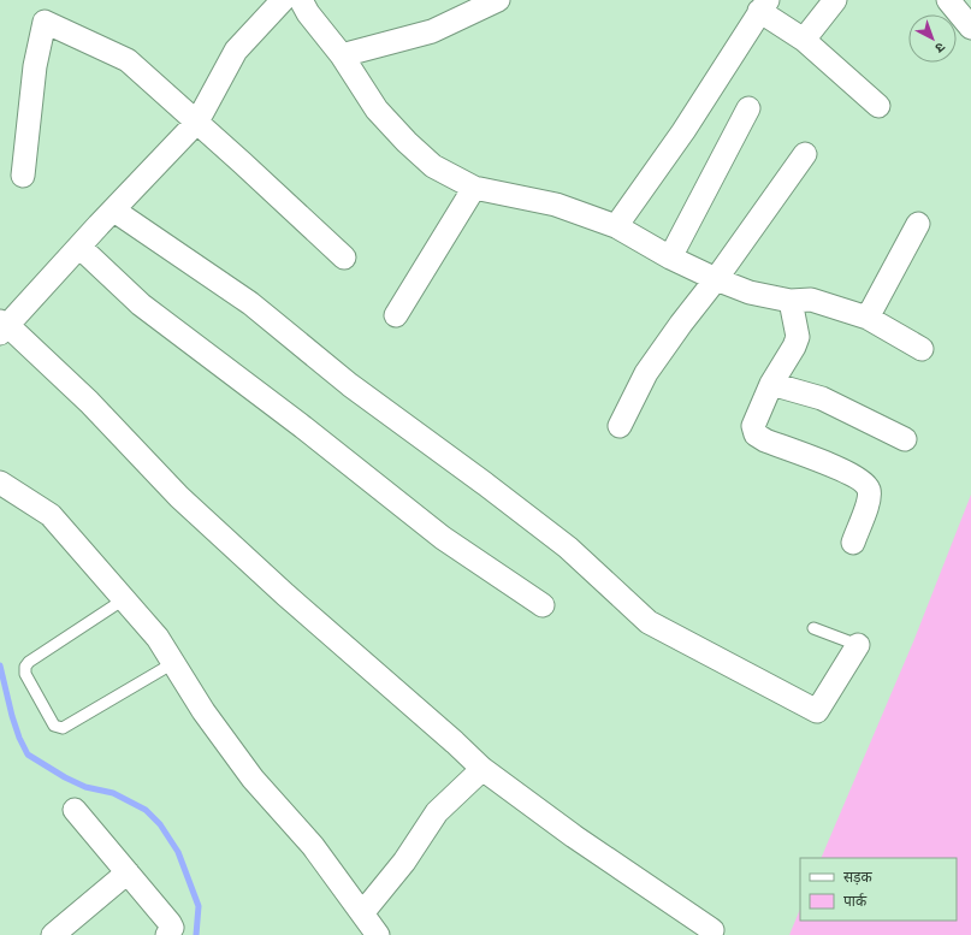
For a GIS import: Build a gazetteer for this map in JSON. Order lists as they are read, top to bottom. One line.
{"legend":["सड़क","पार्क"],"north":"bottom right"}
